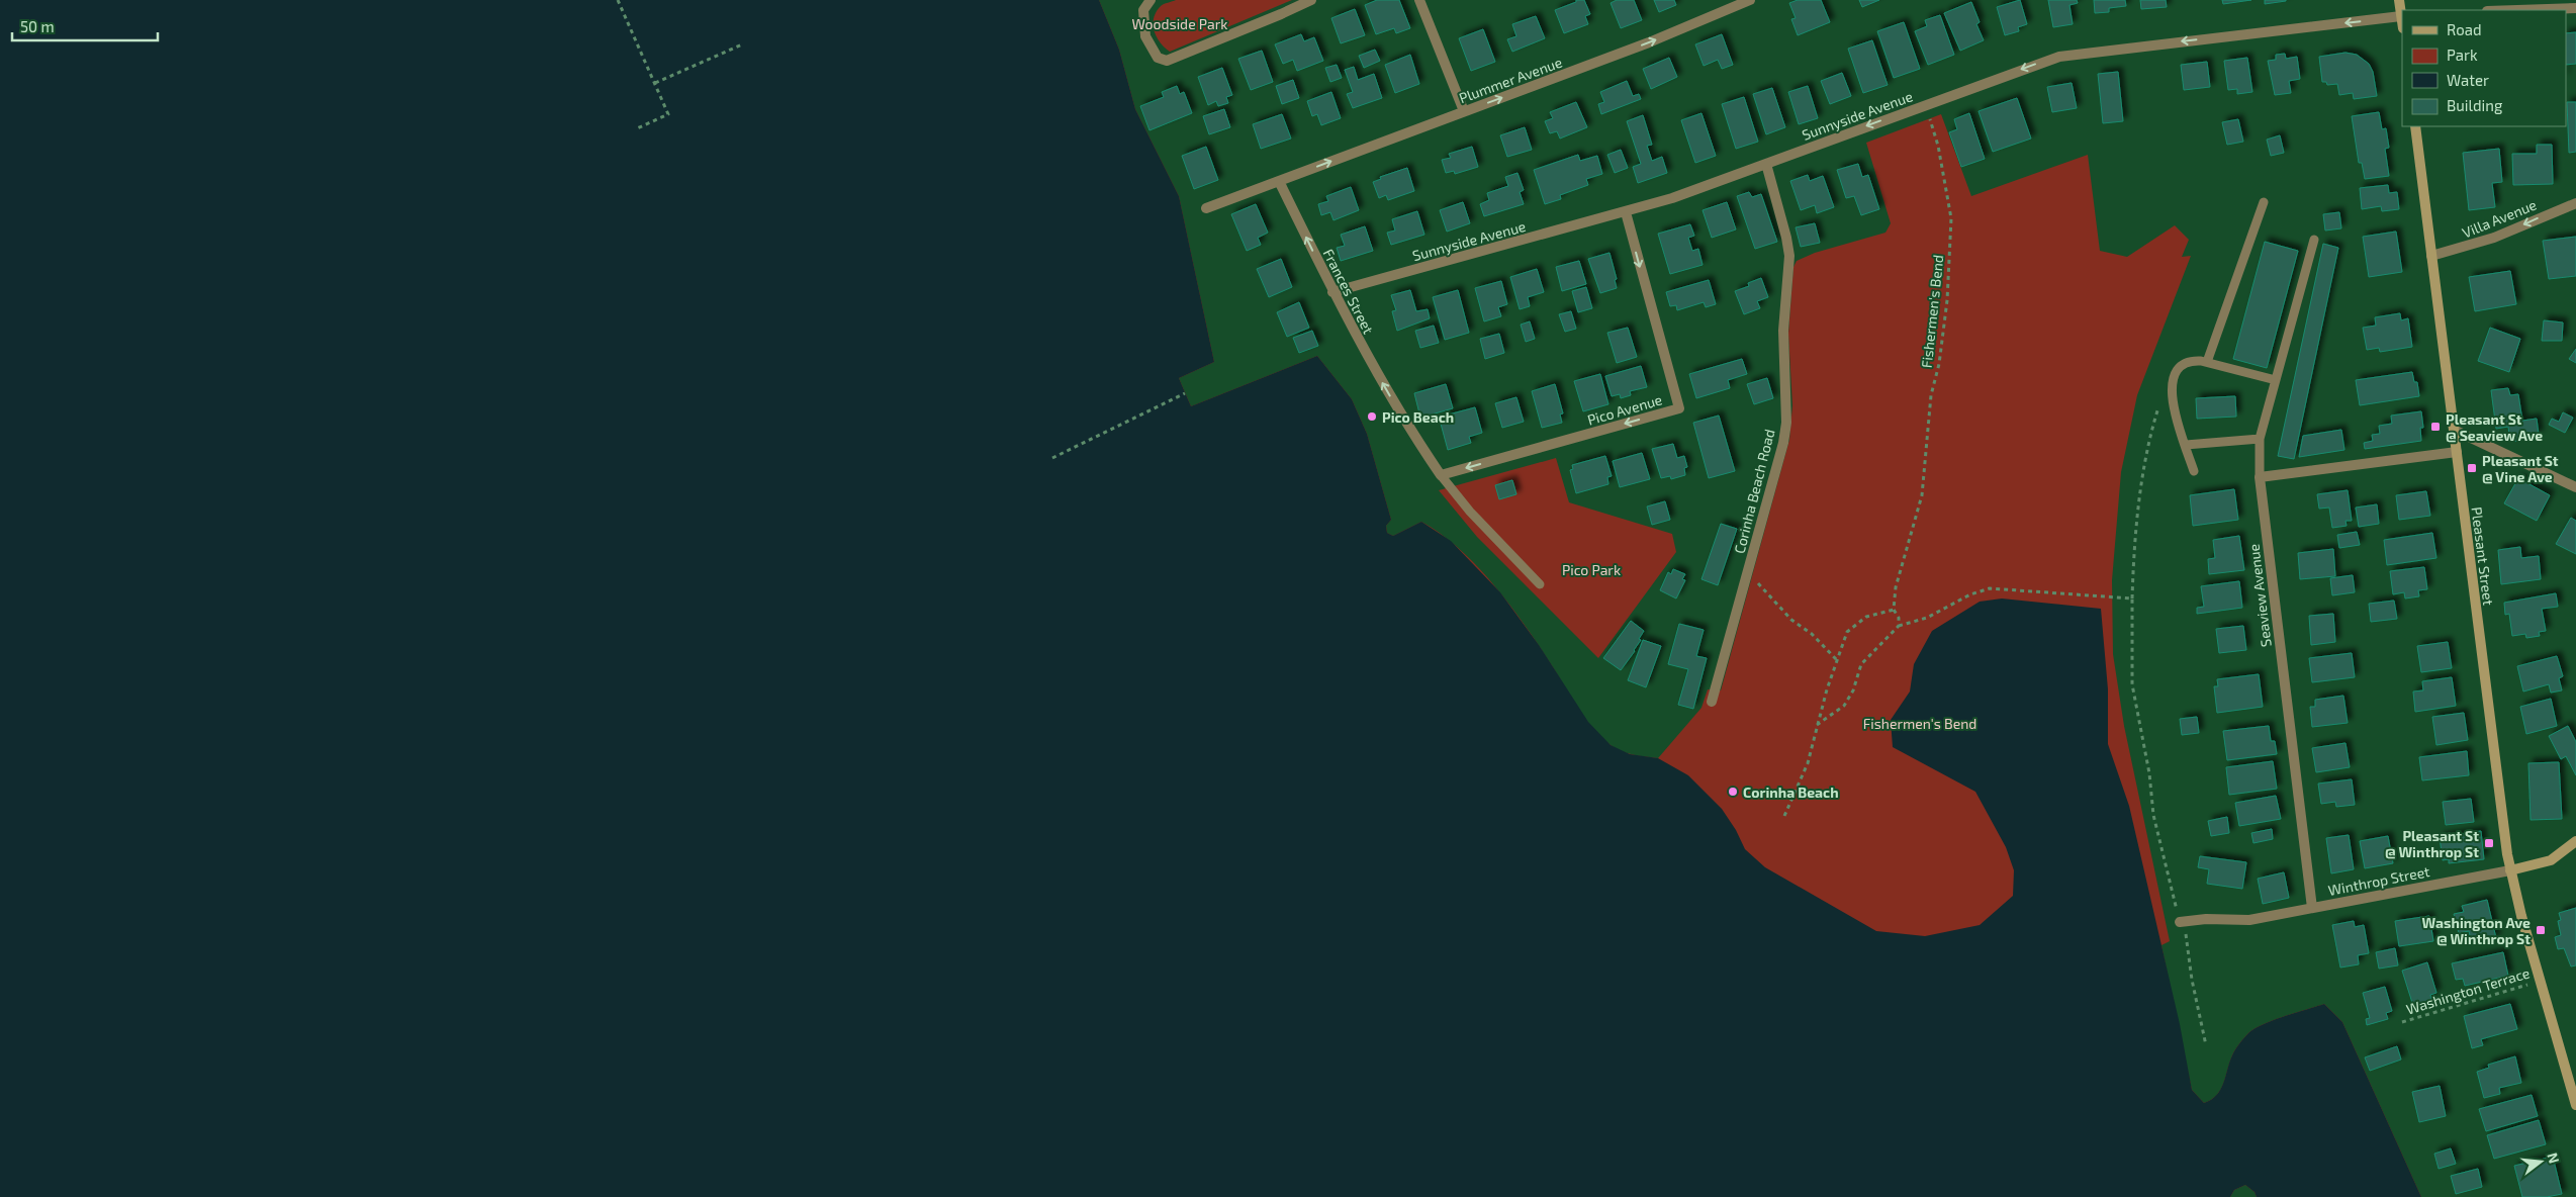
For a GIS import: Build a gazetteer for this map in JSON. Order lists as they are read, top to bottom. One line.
{"streets":{"main road":["Pleasant Street","Winthrop Street"],"street":["Plummer Avenue","Sunnyside Avenue","Villa Avenue","Frances Street","Pico Avenue","Corinha Beach Road","Seaview Avenue"],"path":["Fishermen's Bend","Washington Terrace"]},"crossings":[["Plummer Avenue","Frances Street"],["Sunnyside Avenue","Frances Street"],["Sunnyside Avenue","Fishermen's Bend"],["Sunnyside Avenue","Pico Avenue"],["Sunnyside Avenue","Corinha Beach Road"],["Villa Avenue","Pleasant Street"],["Frances Street","Pico Avenue"],["Pleasant Street","Winthrop Street"],["Pleasant Street","Washington Terrace"],["Seaview Avenue","Winthrop Street"]],"one_way":["Plummer Avenue","Sunnyside Avenue","Villa Avenue","Frances Street"],"parks":["Woodside Park","Pico Park","Fishermen's Bend"],"places":{"other":["Pico Beach","Corinha Beach"],"transit":["Pleasant St @ Seaview Ave","Pleasant St @ Vine Ave","Pleasant St @ Winthrop St","Washington Ave @ Winthrop St"]},"legend":["Road","Park","Water","Building"],"scale_bar":"50 m","north":"right"}
